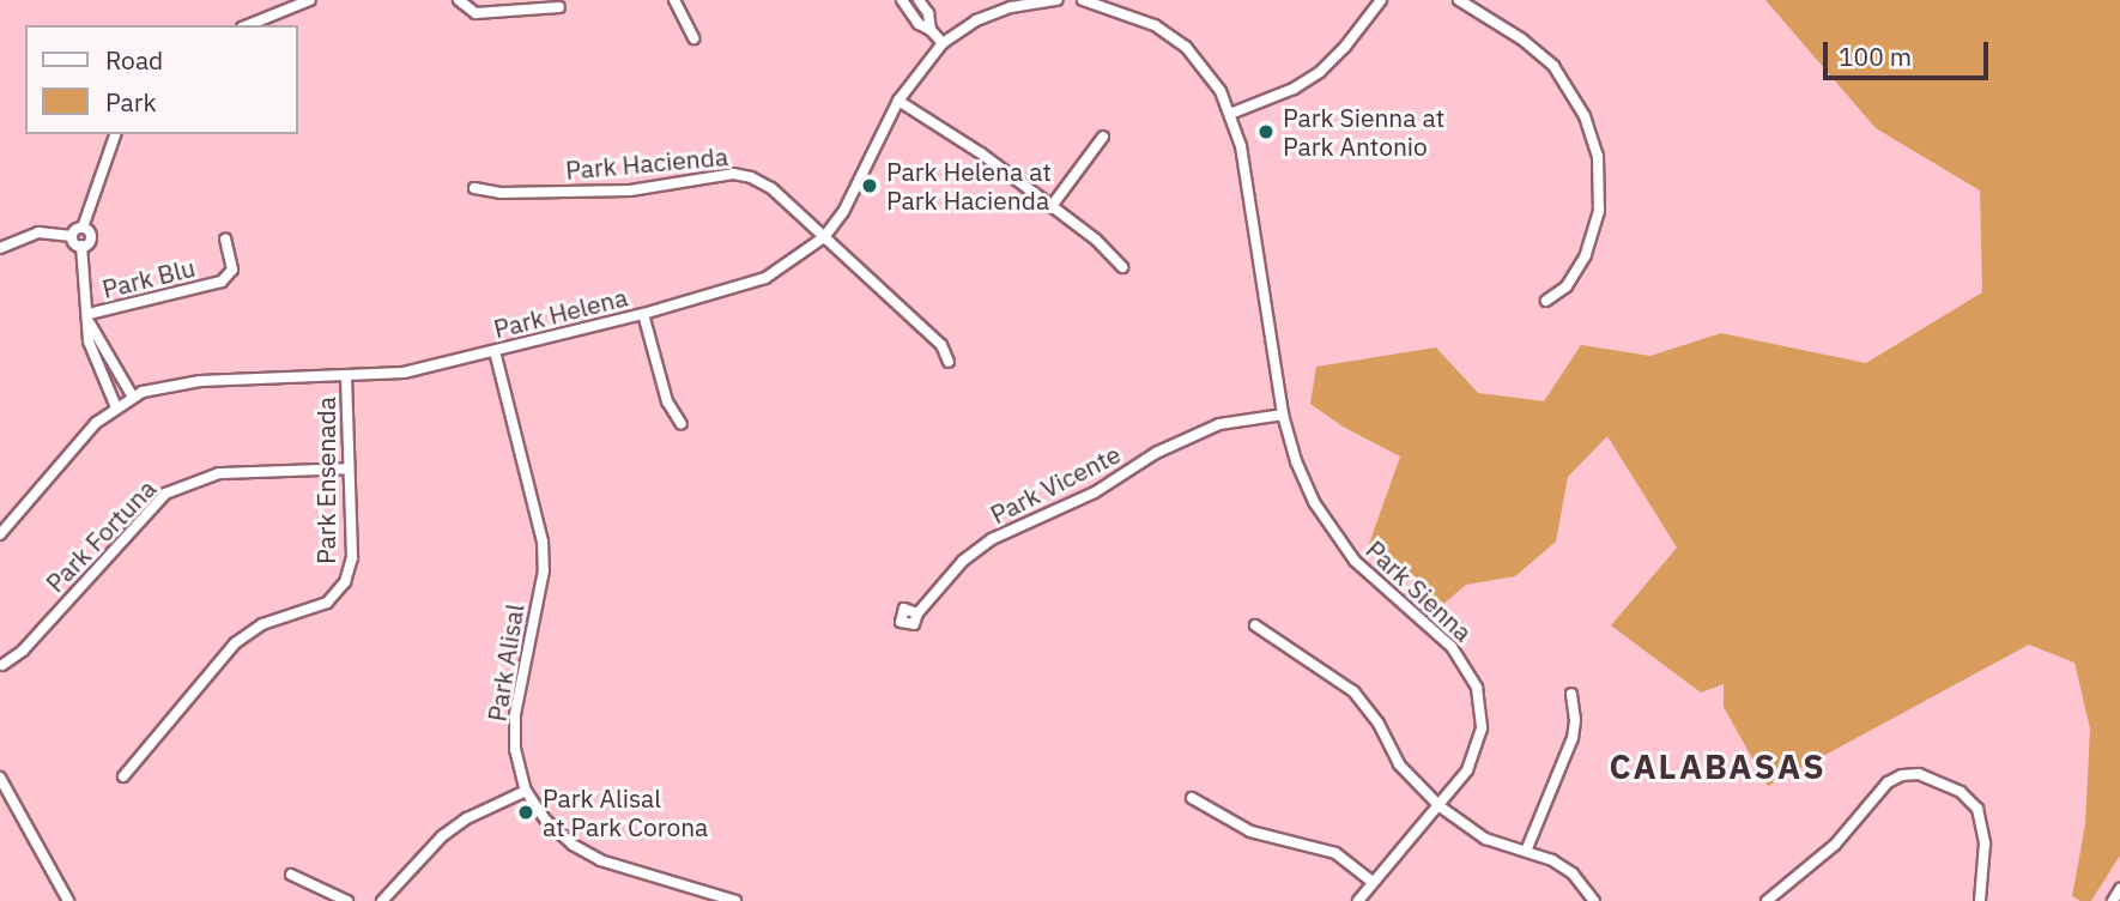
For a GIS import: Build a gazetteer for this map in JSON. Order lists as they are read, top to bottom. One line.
{"streets":{"street":["Park Hacienda","Park Blu","Park Helena","Park Ensenada","Park Vicente","Park Fortuna","Park Sienna","Park Alisal"]},"crossings":[["Park Hacienda","Park Helena"],["Park Helena","Park Ensenada"],["Park Helena","Park Alisal"],["Park Ensenada","Park Fortuna"],["Park Vicente","Park Sienna"]],"districts":["CALABASAS"],"places":["Park Sienna at Park Antonio","Park Helena at Park Hacienda","Park Alisal at Park Corona"],"legend":["Road","Park"],"scale_bar":"100 m"}
